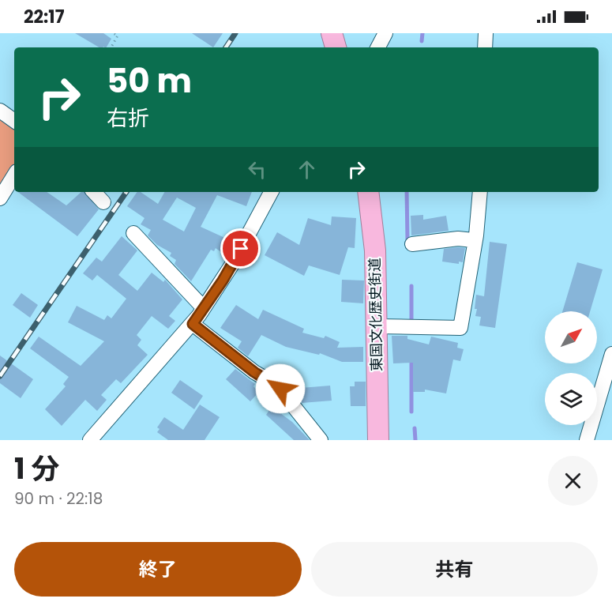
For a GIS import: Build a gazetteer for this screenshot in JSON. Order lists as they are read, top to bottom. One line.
{"streets":{"highway":["東国文化歴史街道"]},"north":"top right","page":{"status":"22:17","turn":["50 m","右折"],"heading":["1 分","90 m · 22:18"],"buttons":["終了","共有"]}}
